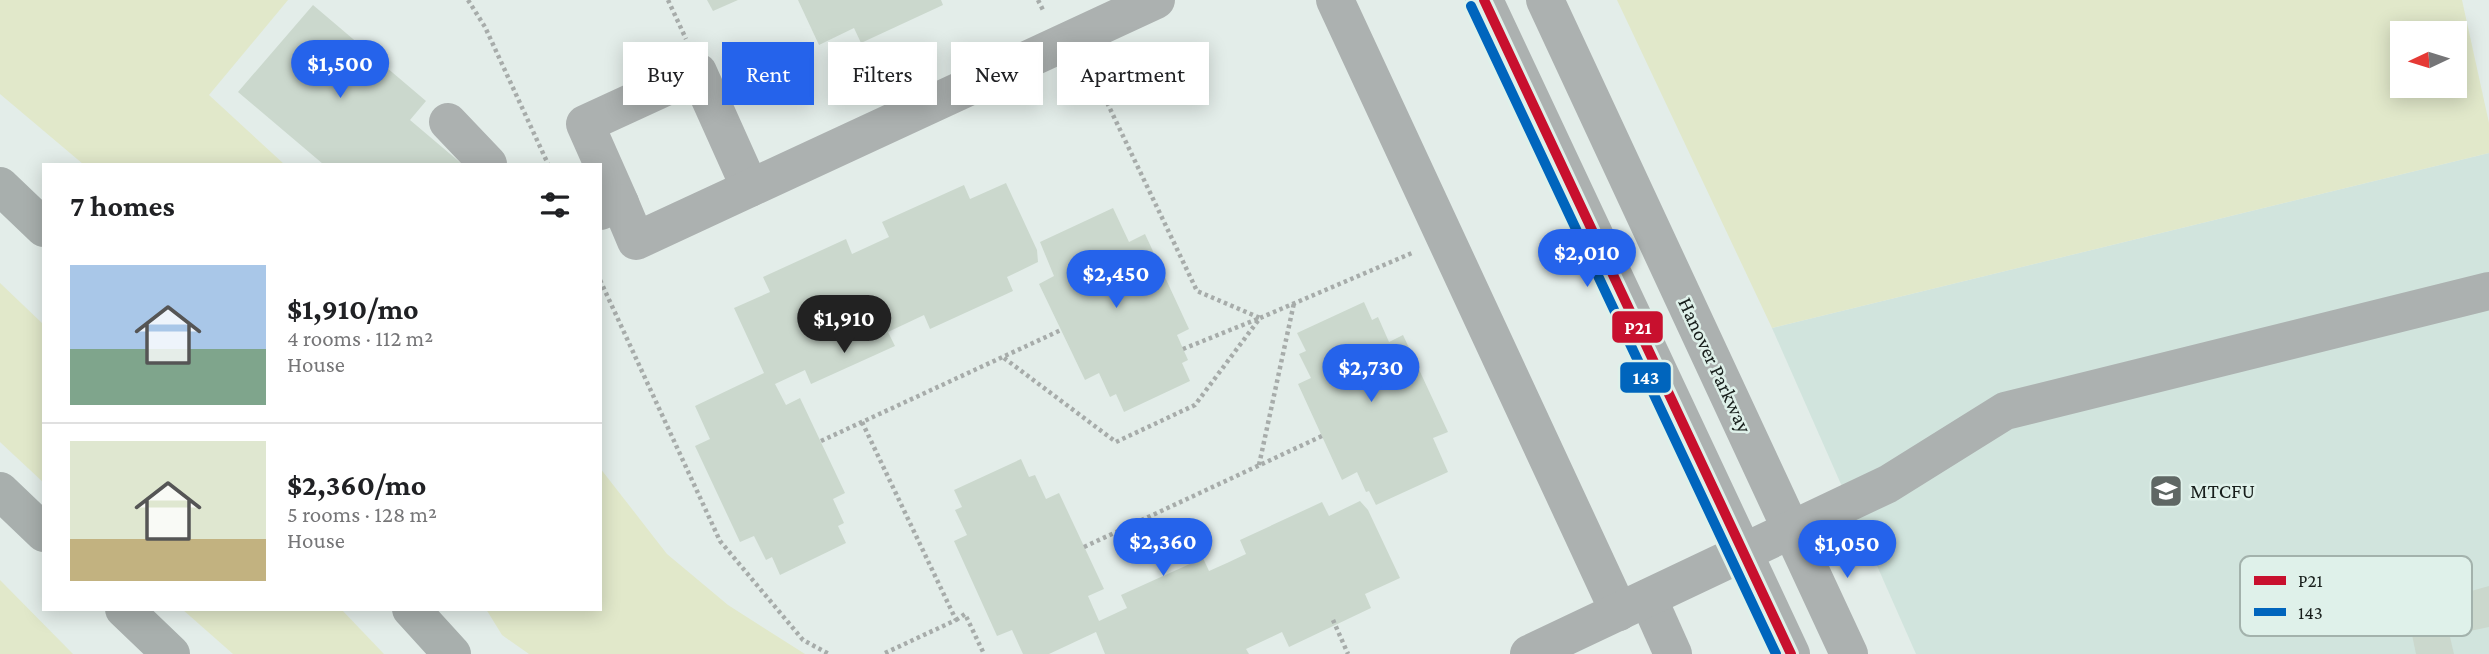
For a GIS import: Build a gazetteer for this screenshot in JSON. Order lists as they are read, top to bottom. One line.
{"streets":{"street":["Hanover Parkway"]},"places":{"school or university":["MTCFU"]},"lines":["transit line P21","transit line 143"],"legend":["P21","143"],"north":"left","page":{"price":["$1,500","$2,010","$2,450","$1,910","$2,730","$2,360","$1,050"],"chip":["Buy","Rent","Filters","New","Apartment"],"heading":"7 homes","list":[{"name":"$1,910/mo","note":"4 rooms · 112 m² · House"},{"name":"$2,360/mo","note":"5 rooms · 128 m² · House"}]}}
